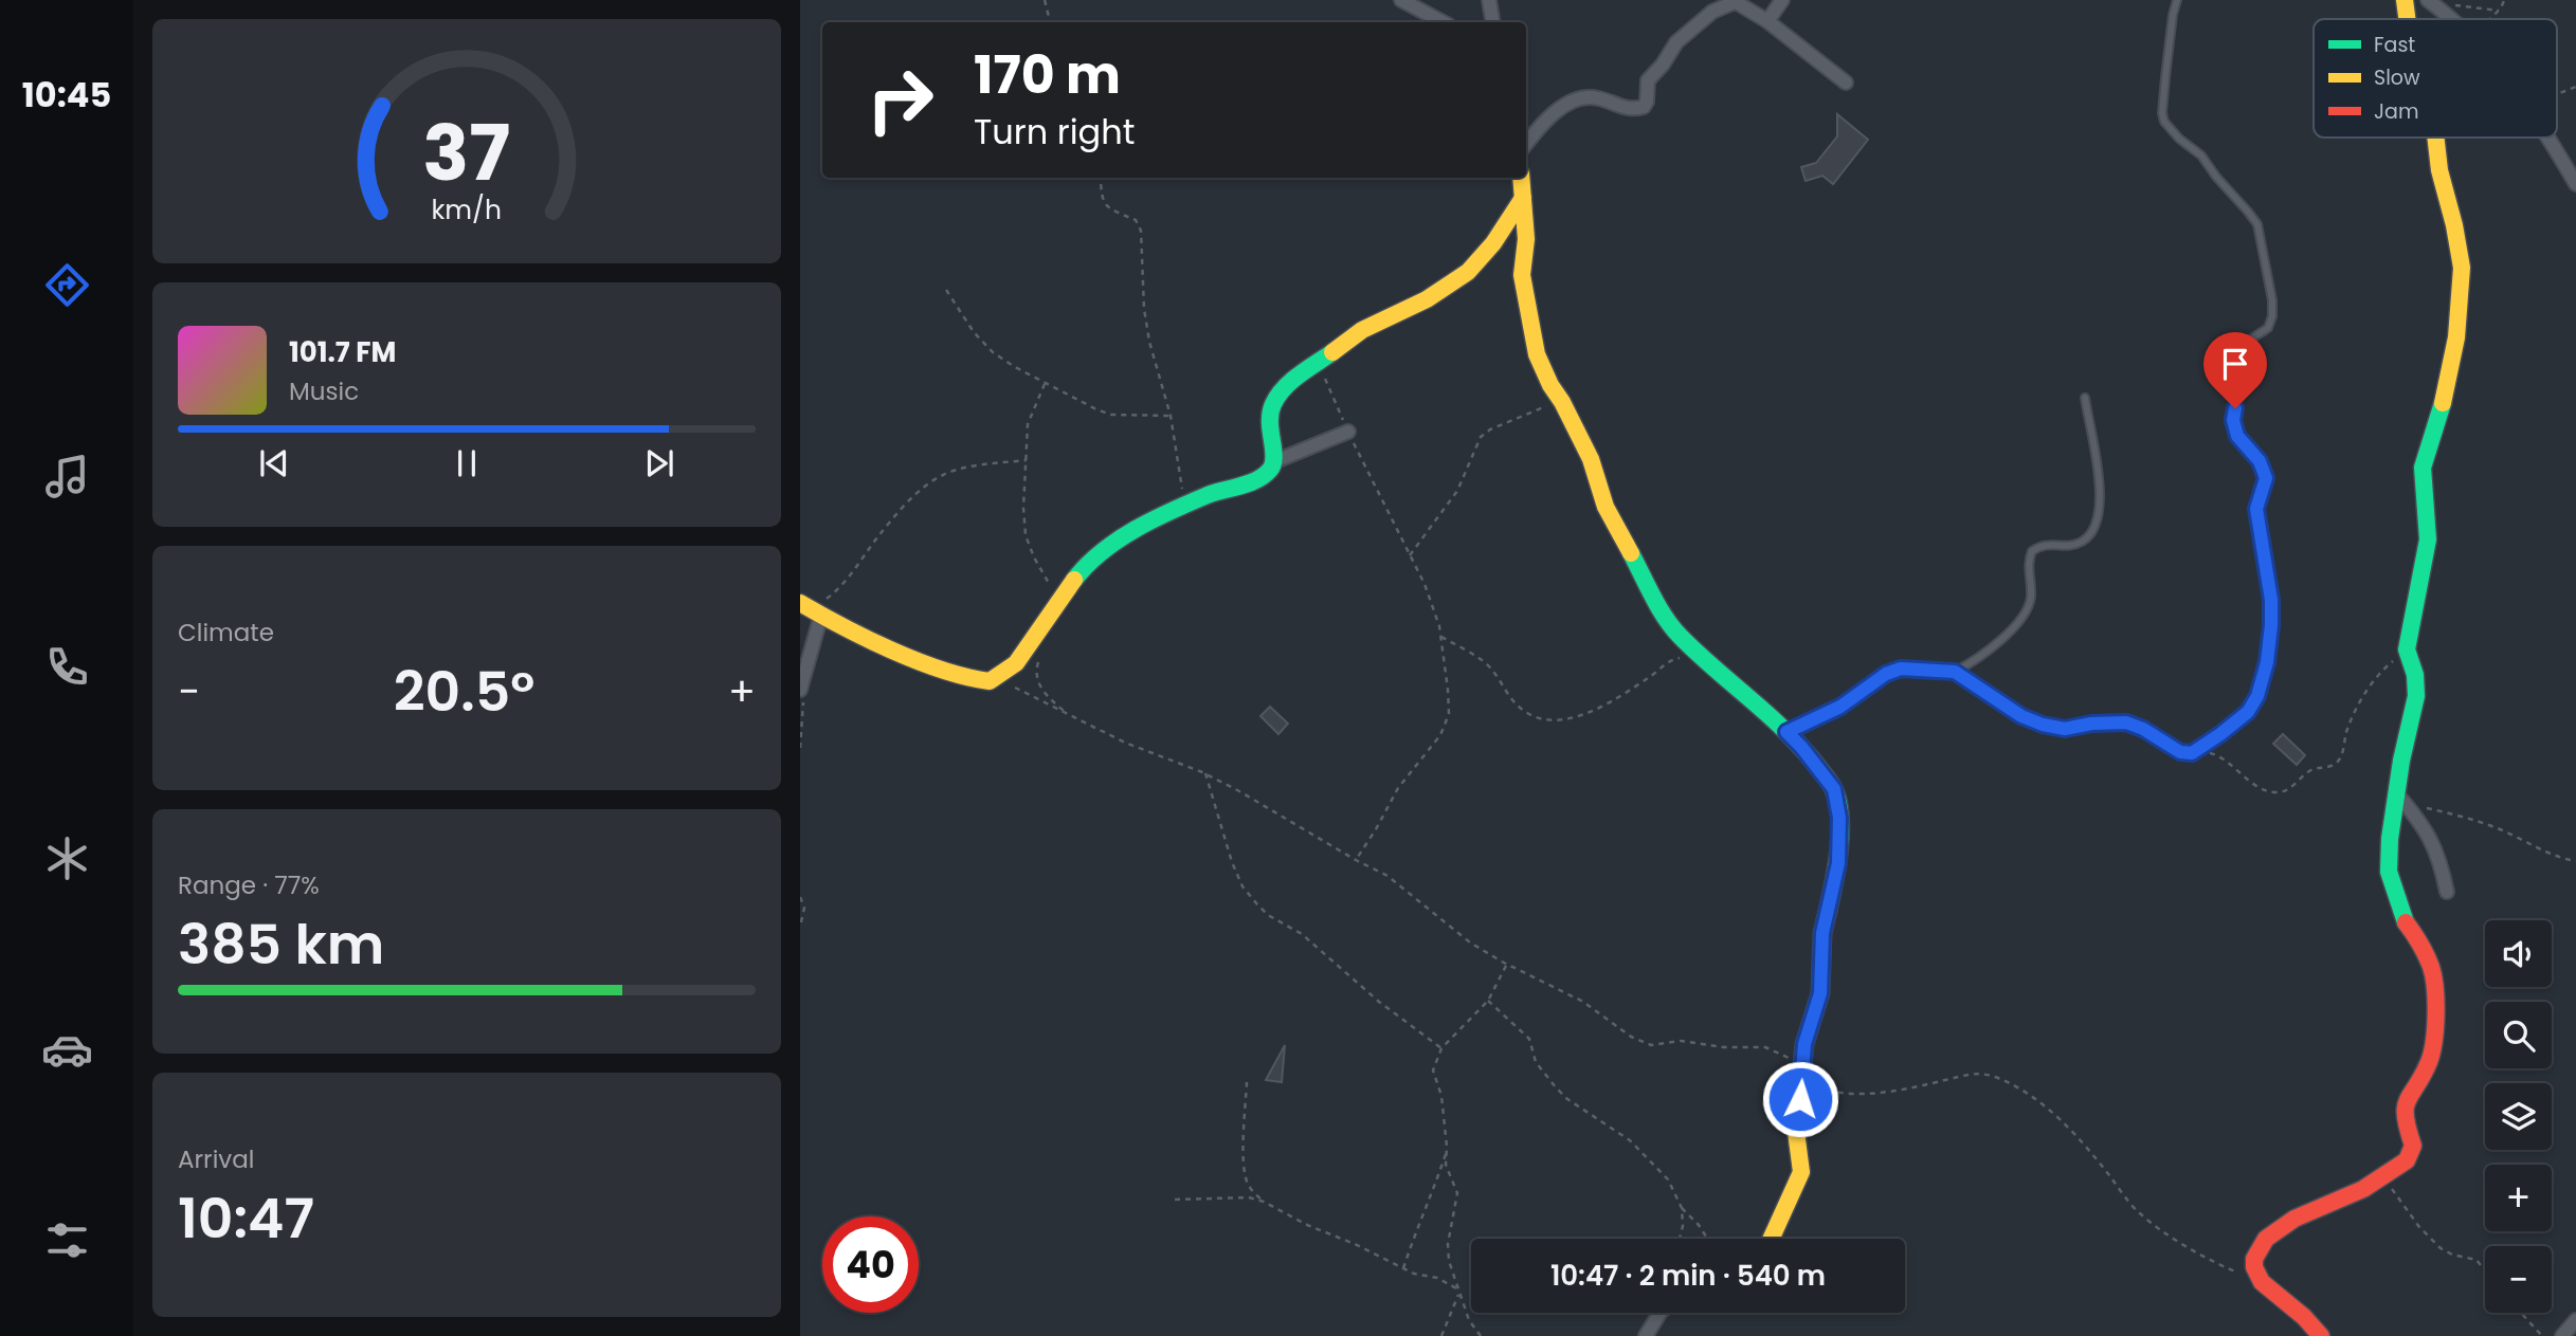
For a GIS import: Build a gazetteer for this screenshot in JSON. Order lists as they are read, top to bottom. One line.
{"legend":["Fast","Slow","Jam"],"page":{"tabs":"10:45","turn":["170 m","Turn right"],"song":["101.7 FM","Music"],"tile":["Climate",["Range · 77%","385 km"],["Arrival","10:47"]],"heat":["−","20.5°","+"],"map_buttons":["+","−"],"limit":"40","trip":"10:47 · 2 min · 540 m","gauge":["37","km/h"]}}
